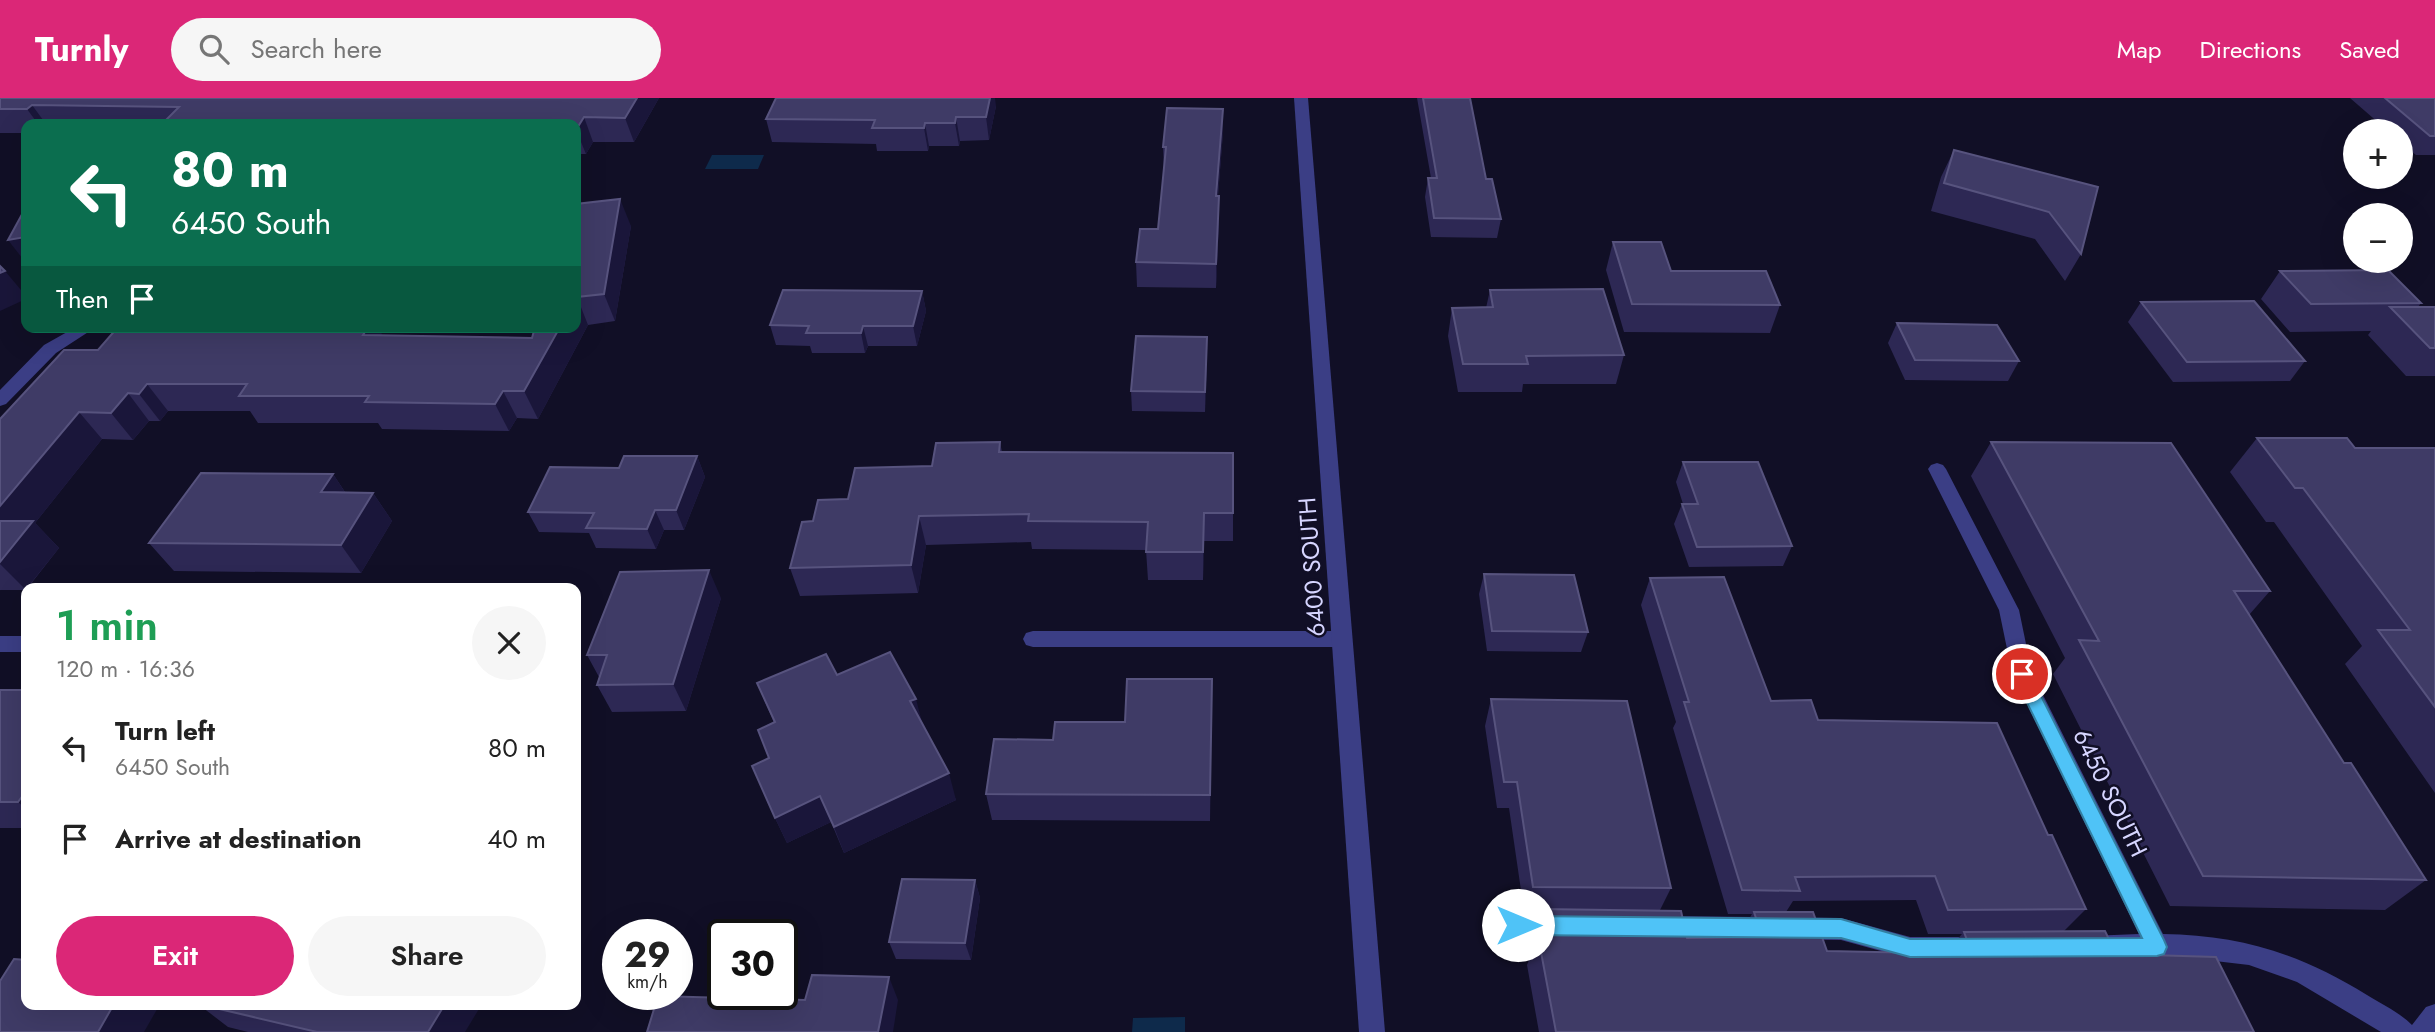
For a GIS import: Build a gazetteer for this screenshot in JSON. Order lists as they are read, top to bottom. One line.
{"streets":{"street":["6400 SOUTH","6450 SOUTH"]},"page":{"header":"Turnly","search":"Search here","nav":["Map","Directions","Saved"],"map_buttons":["+","−"],"turn":["80 m","6450 South"],"then":"Then","heading":["1 min","120 m · 16:36"],"list":[{"name":"Turn left","note":"6450 South","value":"80 m"},{"name":"Arrive at destination","value":"40 m"}],"buttons":["Exit","Share"],"speed":"29 km/h","limit":"30"}}
